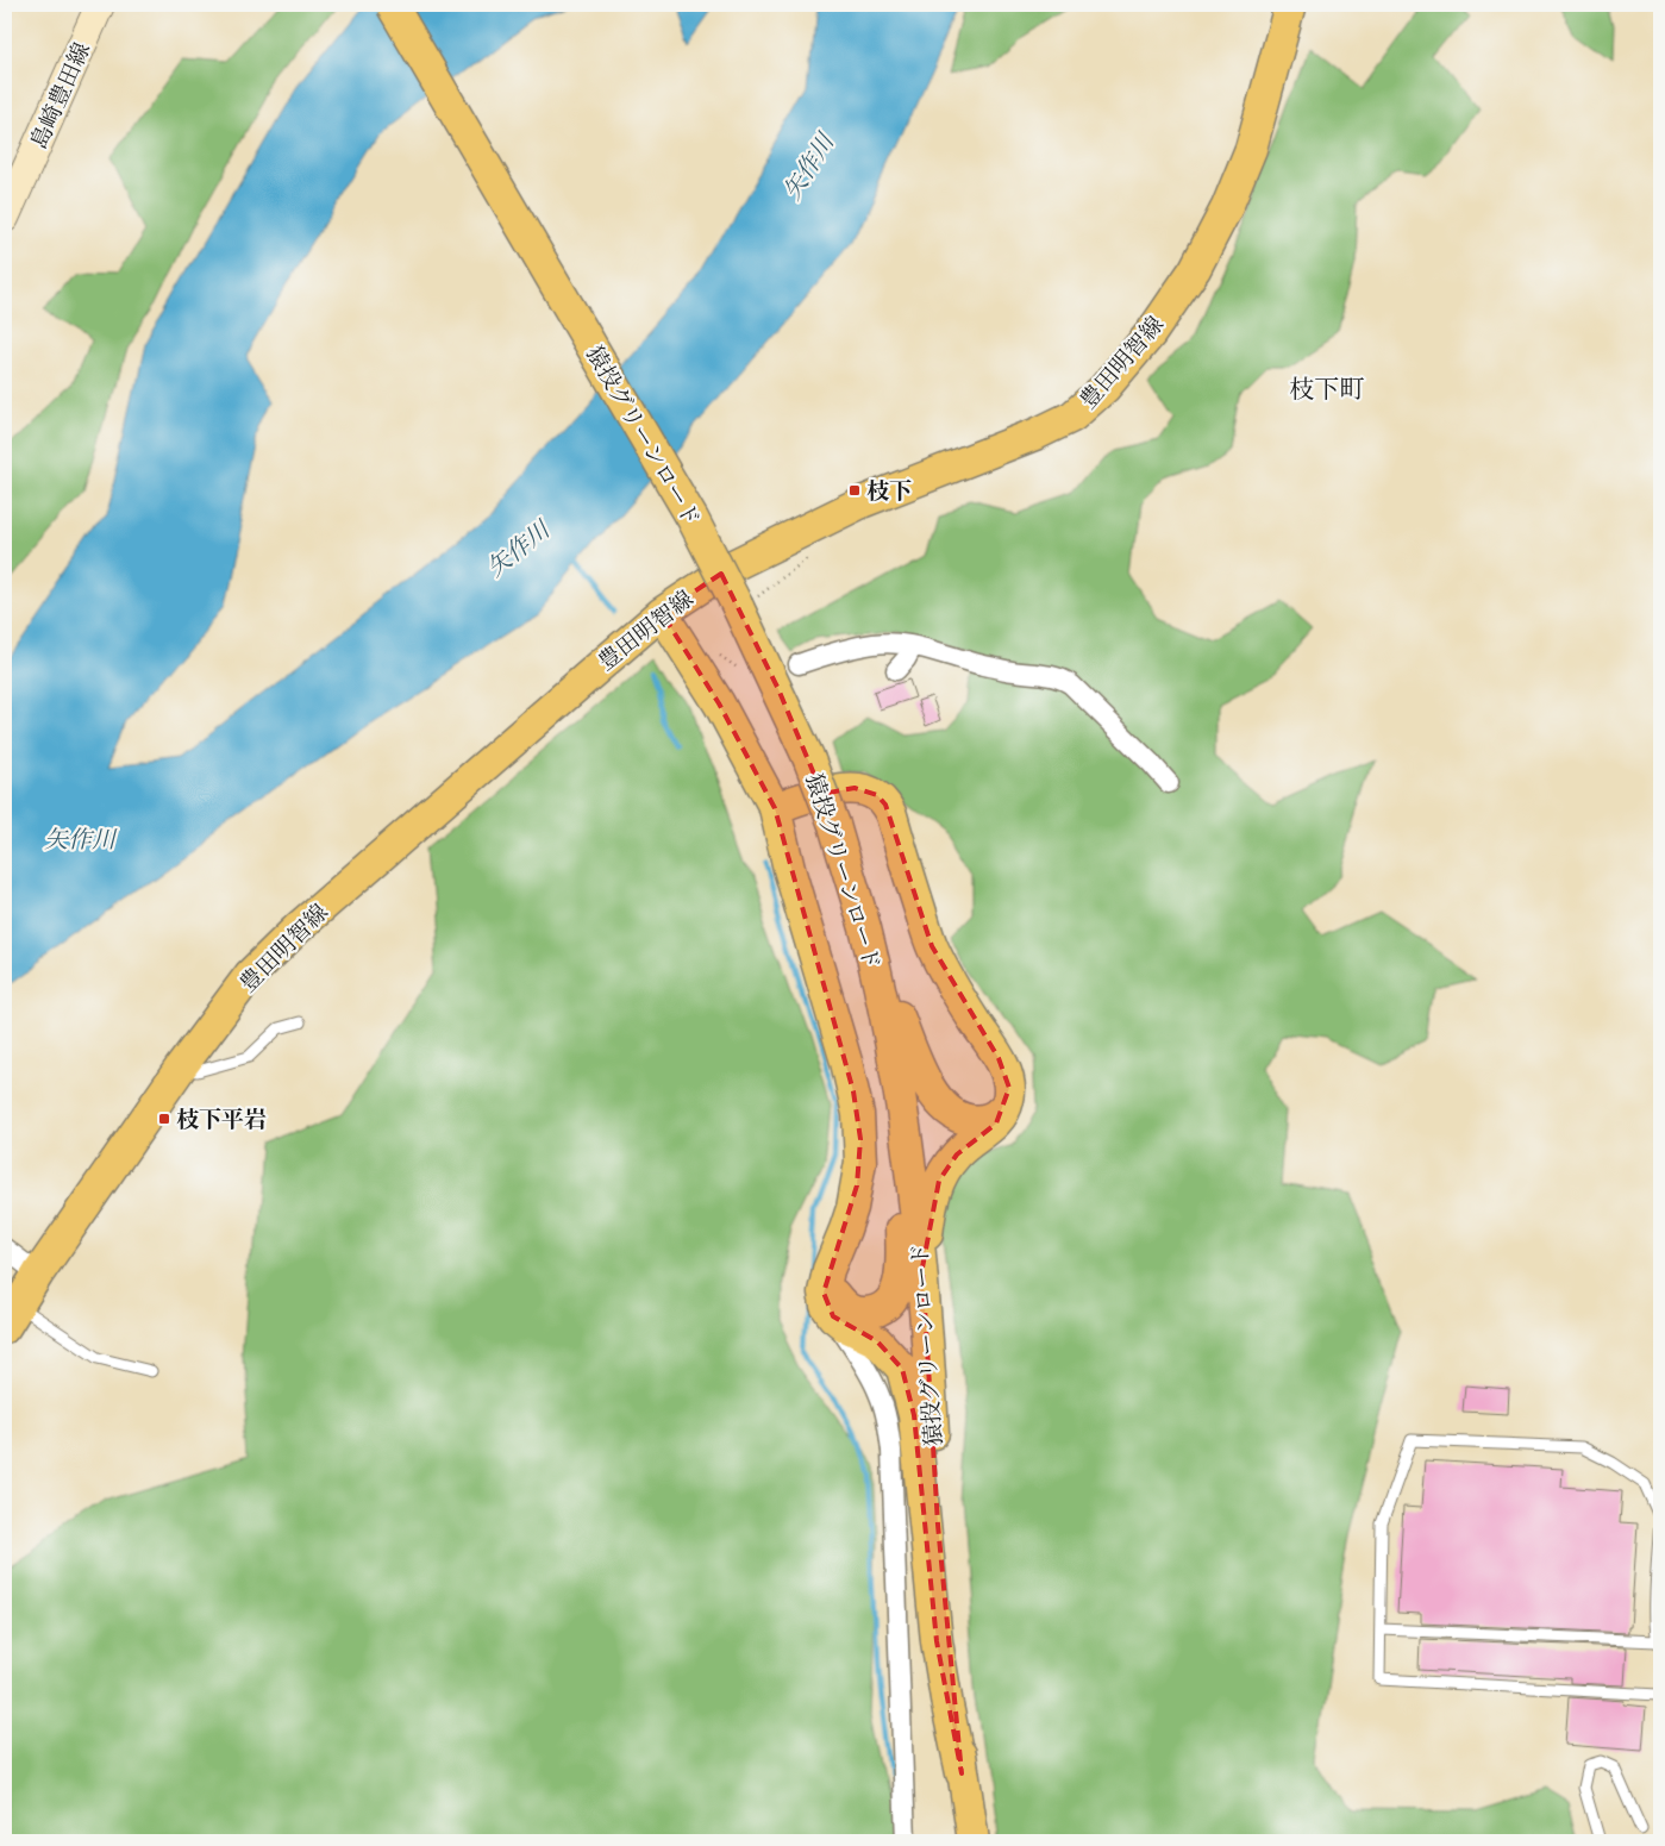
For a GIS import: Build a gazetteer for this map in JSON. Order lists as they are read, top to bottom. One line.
{"streets":{"main road":["島崎豊田線","豊田明智線","猿投グリーンロード"]},"districts":["枝下町"],"water":["矢作川"],"places":{"transit":["枝下","枝下平岩"]}}
